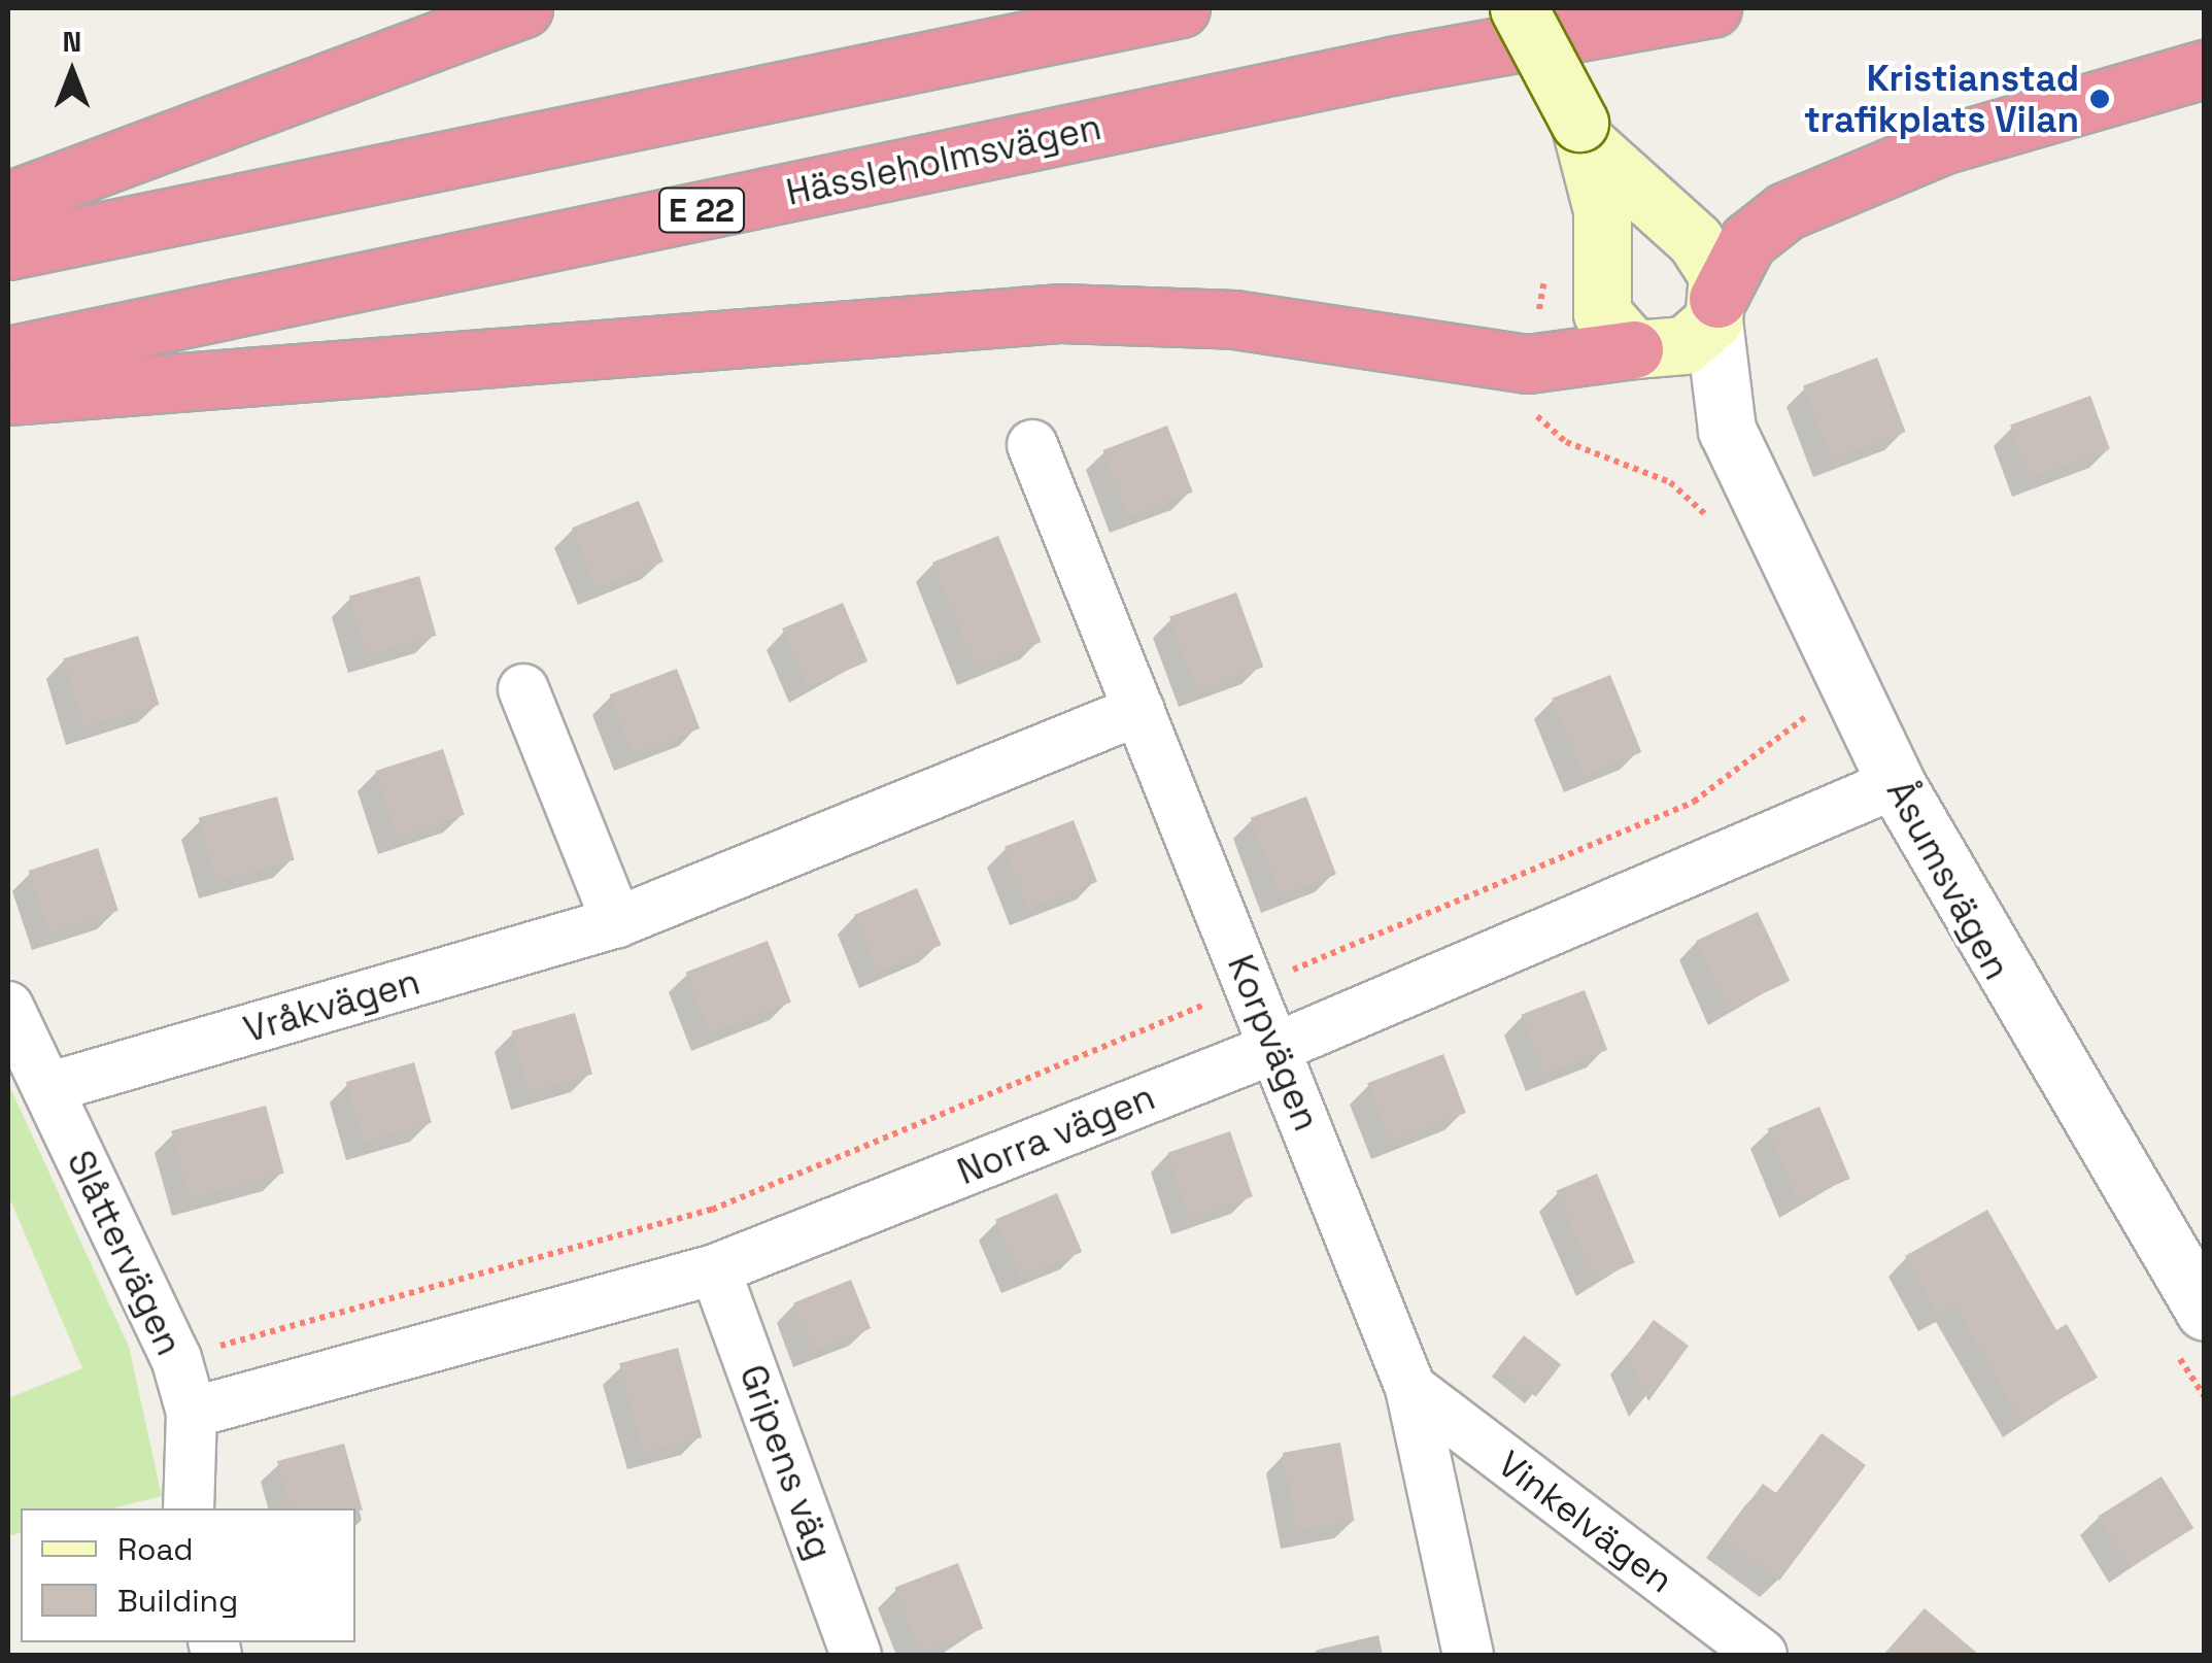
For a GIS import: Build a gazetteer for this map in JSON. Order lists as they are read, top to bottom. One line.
{"streets":{"highway":["Hässleholmsvägen","E 22"],"street":["Åsumsvägen","Vråkvägen","Korpvägen","Norra vägen","Slåttervägen","Gripens väg","Vinkelvägen"]},"crossings":[["Åsumsvägen","Norra vägen"],["Vråkvägen","Korpvägen"],["Vråkvägen","Slåttervägen"],["Korpvägen","Norra vägen"],["Korpvägen","Vinkelvägen"],["Norra vägen","Slåttervägen"],["Norra vägen","Gripens väg"]],"places":["Kristianstad trafikplats Vilan"],"legend":["Road","Building"],"north":"top"}
